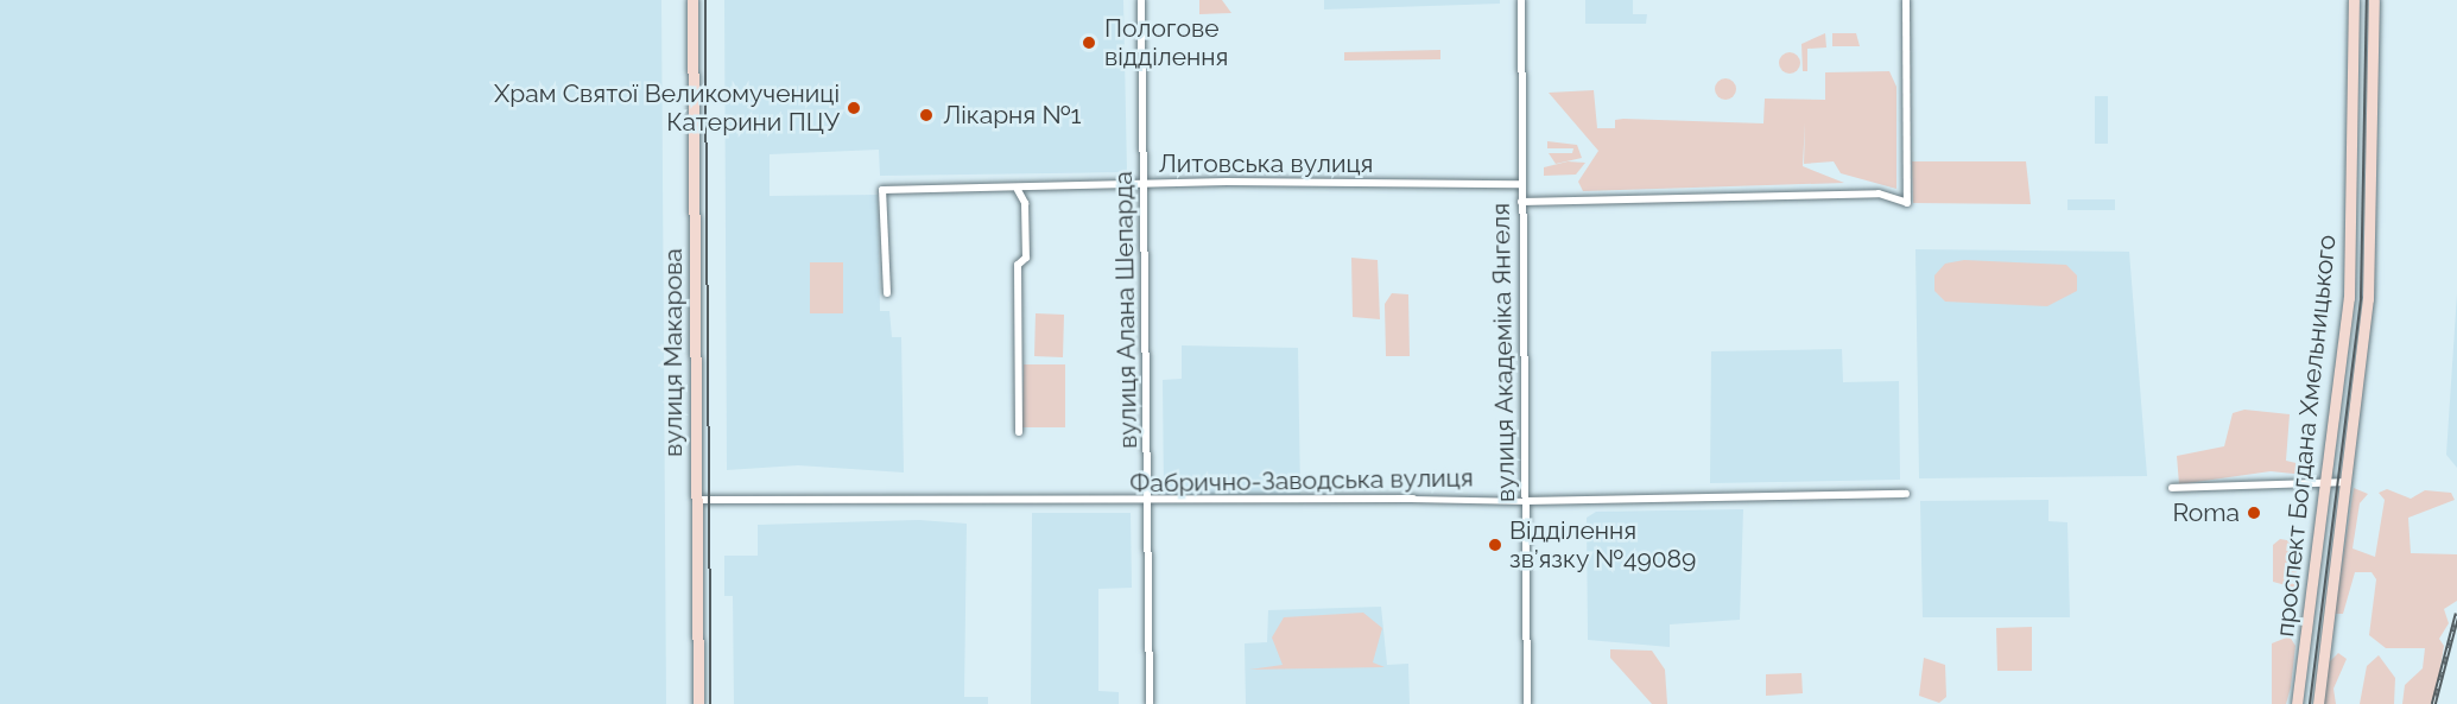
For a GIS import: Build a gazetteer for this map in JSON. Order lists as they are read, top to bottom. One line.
{"streets":{"main road":["вулиця Макарова","проспект Богдана Хмельницького"],"street":["Литовська вулиця","вулиця Алана Шепарда","вулиця Академіка Янгеля","Фабрично-Заводська вулиця"]},"crossings":[["Литовська вулиця","вулиця Алана Шепарда"],["Литовська вулиця","вулиця Академіка Янгеля"],["вулиця Алана Шепарда","Фабрично-Заводська вулиця"],["вулиця Макарова","Фабрично-Заводська вулиця"],["вулиця Академіка Янгеля","Фабрично-Заводська вулиця"]],"places":["Пологове відділення","Храм Святої Великомучениці Катерини ПЦУ","Лікарня №1","Roma","Відділення зв’язку №49089"]}
